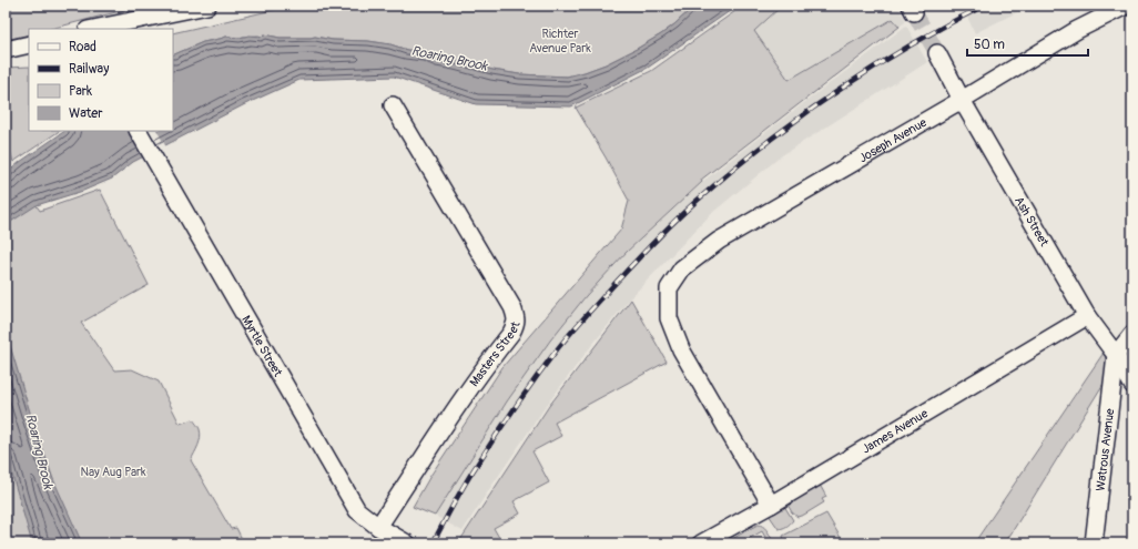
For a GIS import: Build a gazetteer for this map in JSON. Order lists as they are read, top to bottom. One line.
{"streets":{"street":["Joseph Avenue","Ash Street","Myrtle Street","Masters Street","James Avenue","Watrous Avenue"]},"crossings":[["Joseph Avenue","Ash Street"],["Joseph Avenue","James Avenue"],["Ash Street","James Avenue"],["Ash Street","Watrous Avenue"],["Myrtle Street","Masters Street"]],"water":["Roaring Brook"],"parks":["Richter Avenue Park","Nay Aug Park"],"legend":["Road","Railway","Park","Water"],"scale_bar":"50 m"}
